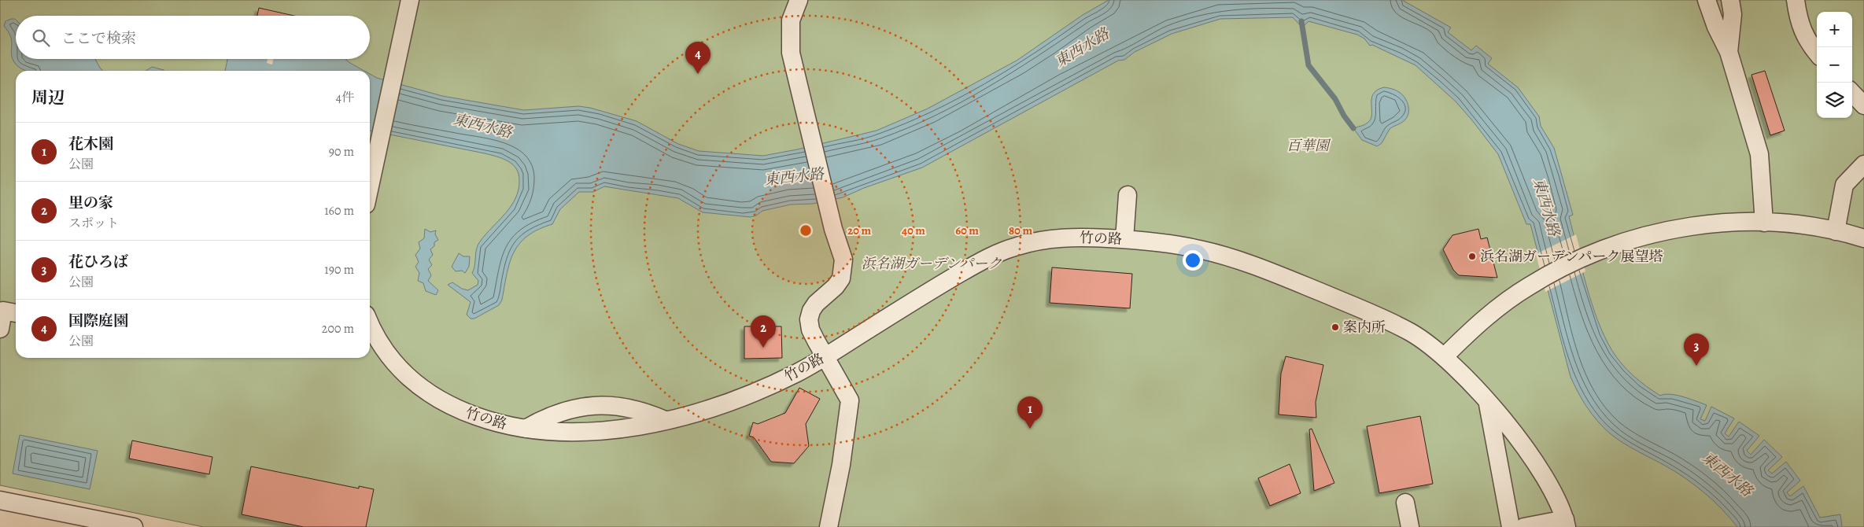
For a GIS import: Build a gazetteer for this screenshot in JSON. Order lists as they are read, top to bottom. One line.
{"streets":{"lane":["竹の路"]},"water":["東西水路"],"parks":["百華園","浜名湖ガーデンパーク"],"places":["浜名湖ガーデンパーク展望塔","案内所"],"page":{"map_buttons":["+","−"],"search":"ここで検索","pins":["4","2","3","1"],"heading":["周辺","4件"],"list":[{"mark":"1","name":"花木園","note":"公園","value":"90 m"},{"mark":"2","name":"里の家","note":"スポット","value":"160 m"},{"mark":"3","name":"花ひろば","note":"公園","value":"190 m"},{"mark":"4","name":"国際庭園","note":"公園","value":"200 m"}]},"rings":["20 m","40 m","60 m","80 m"]}
